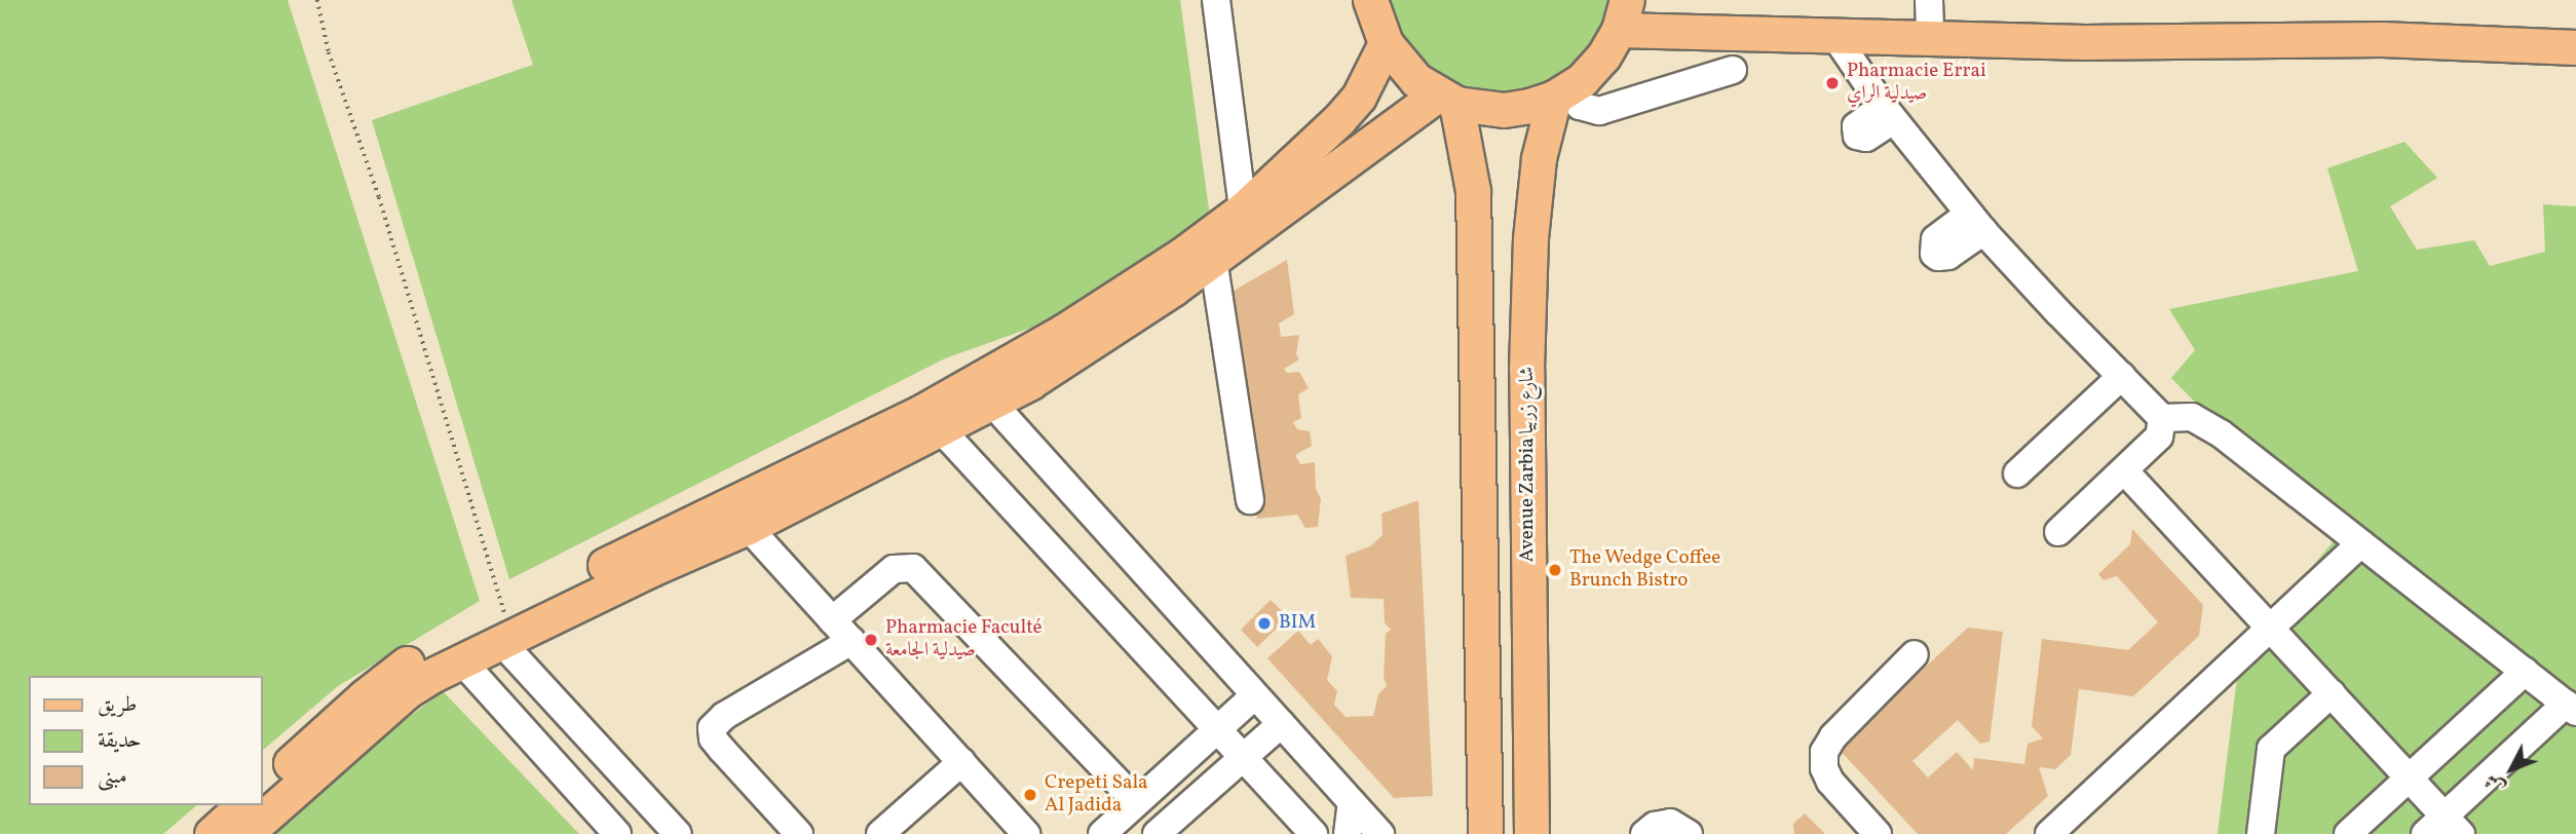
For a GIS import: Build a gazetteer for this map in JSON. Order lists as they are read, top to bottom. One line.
{"streets":{"main road":["Avenue Zarbia شارع زربيا"]},"places":["Pharmacie Errai صيدلية الراي","The Wedge Coffee Brunch Bistro","BIM","Pharmacie Faculté صيدلية الجامعة","Crepeti Sala Al Jadida"],"legend":["طريق","حديقة","مبنى"],"north":"bottom left"}
